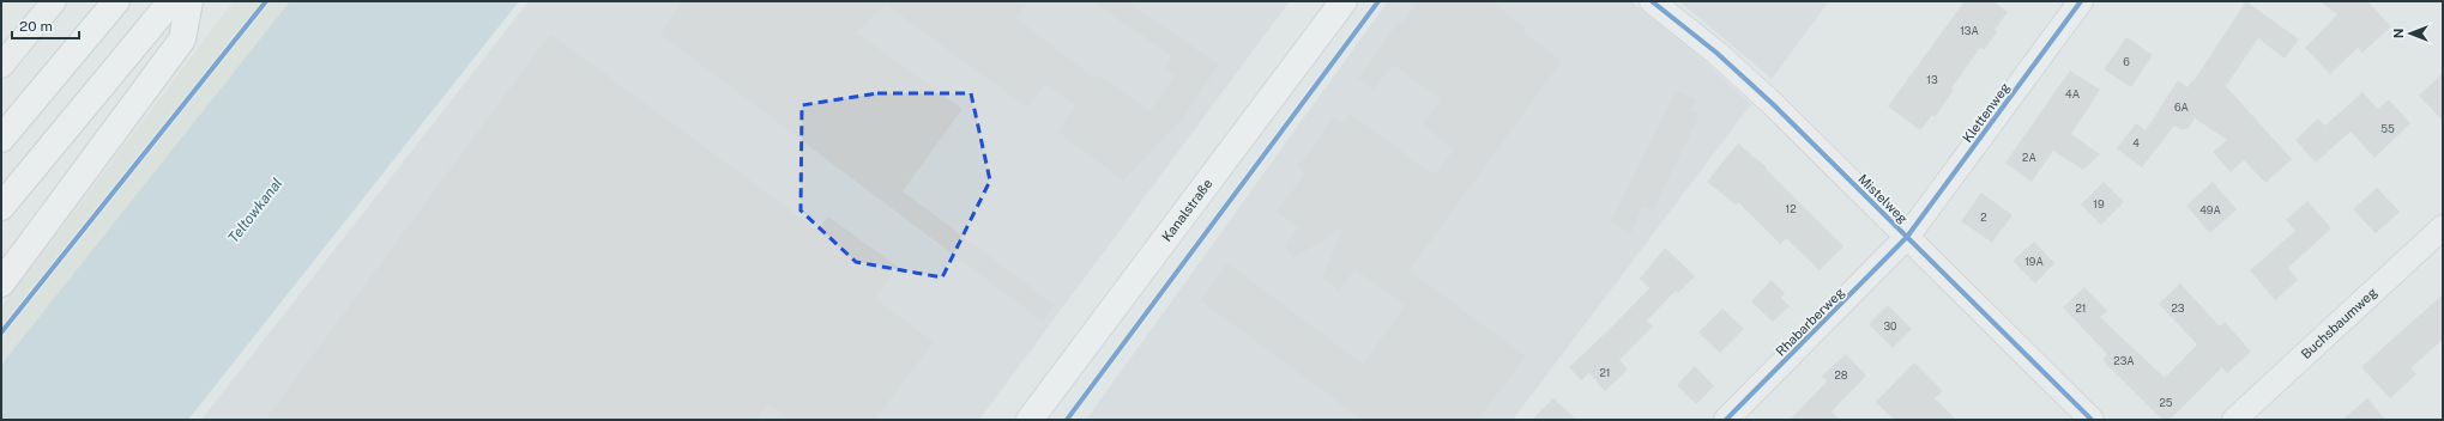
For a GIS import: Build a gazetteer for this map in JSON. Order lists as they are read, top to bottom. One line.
{"streets":{"main road":["Kanalstraße"],"street":["Klettenweg","Mistelweg","Rhabarberweg","Buchsbaumweg"]},"crossings":[["Klettenweg","Mistelweg"],["Klettenweg","Rhabarberweg"],["Mistelweg","Rhabarberweg"]],"water":["Teltowkanal"],"house_numbers":["13A","6","13","4A","6A","55","4","2A","19","12","49A","2","19A","21","23","30","23A","21","28","25"],"scale_bar":"20 m","north":"left"}
